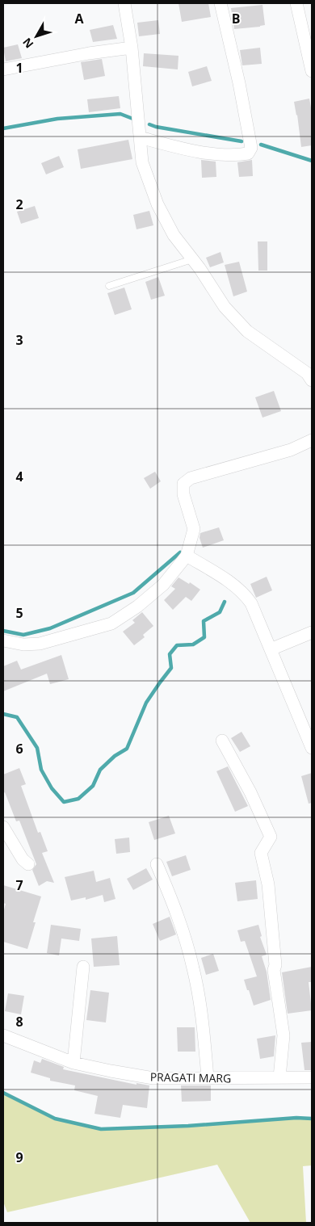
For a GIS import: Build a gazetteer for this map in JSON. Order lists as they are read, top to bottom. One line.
{"streets":{"street":["PRAGATI MARG"]},"north":"bottom left","grid":{"columns":["A","B"],"rows":["1","2","3","4","5","6","7","8","9"]}}
